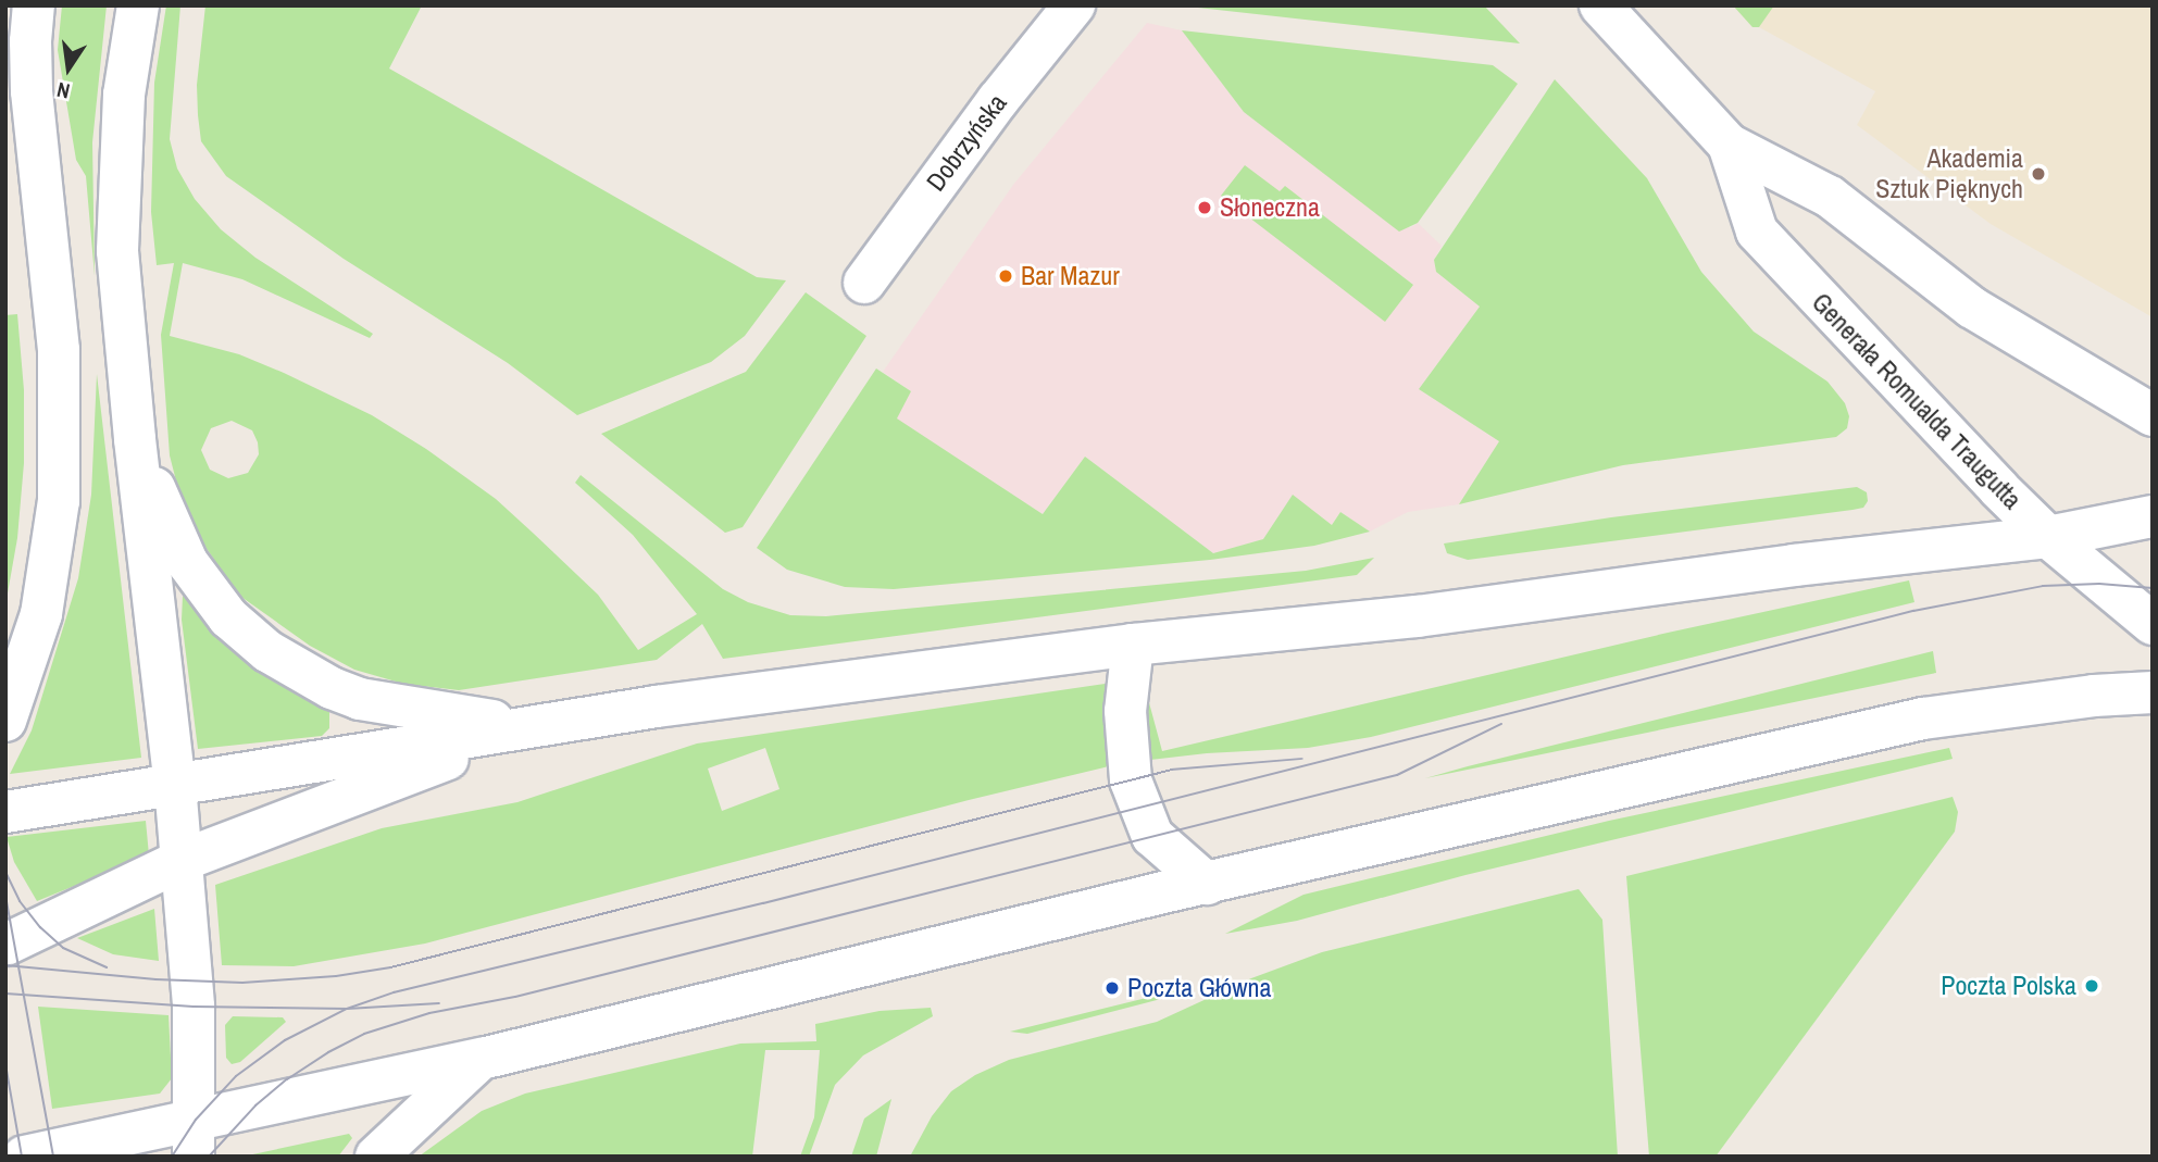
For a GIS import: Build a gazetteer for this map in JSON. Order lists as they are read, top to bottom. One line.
{"streets":{"main road":["Dobrzyńska","Generała Romualda Traugutta"]},"places":["Akademia Sztuk Pięknych","Słoneczna","Bar Mazur","Poczta Polska","Poczta Główna"],"north":"bottom"}
